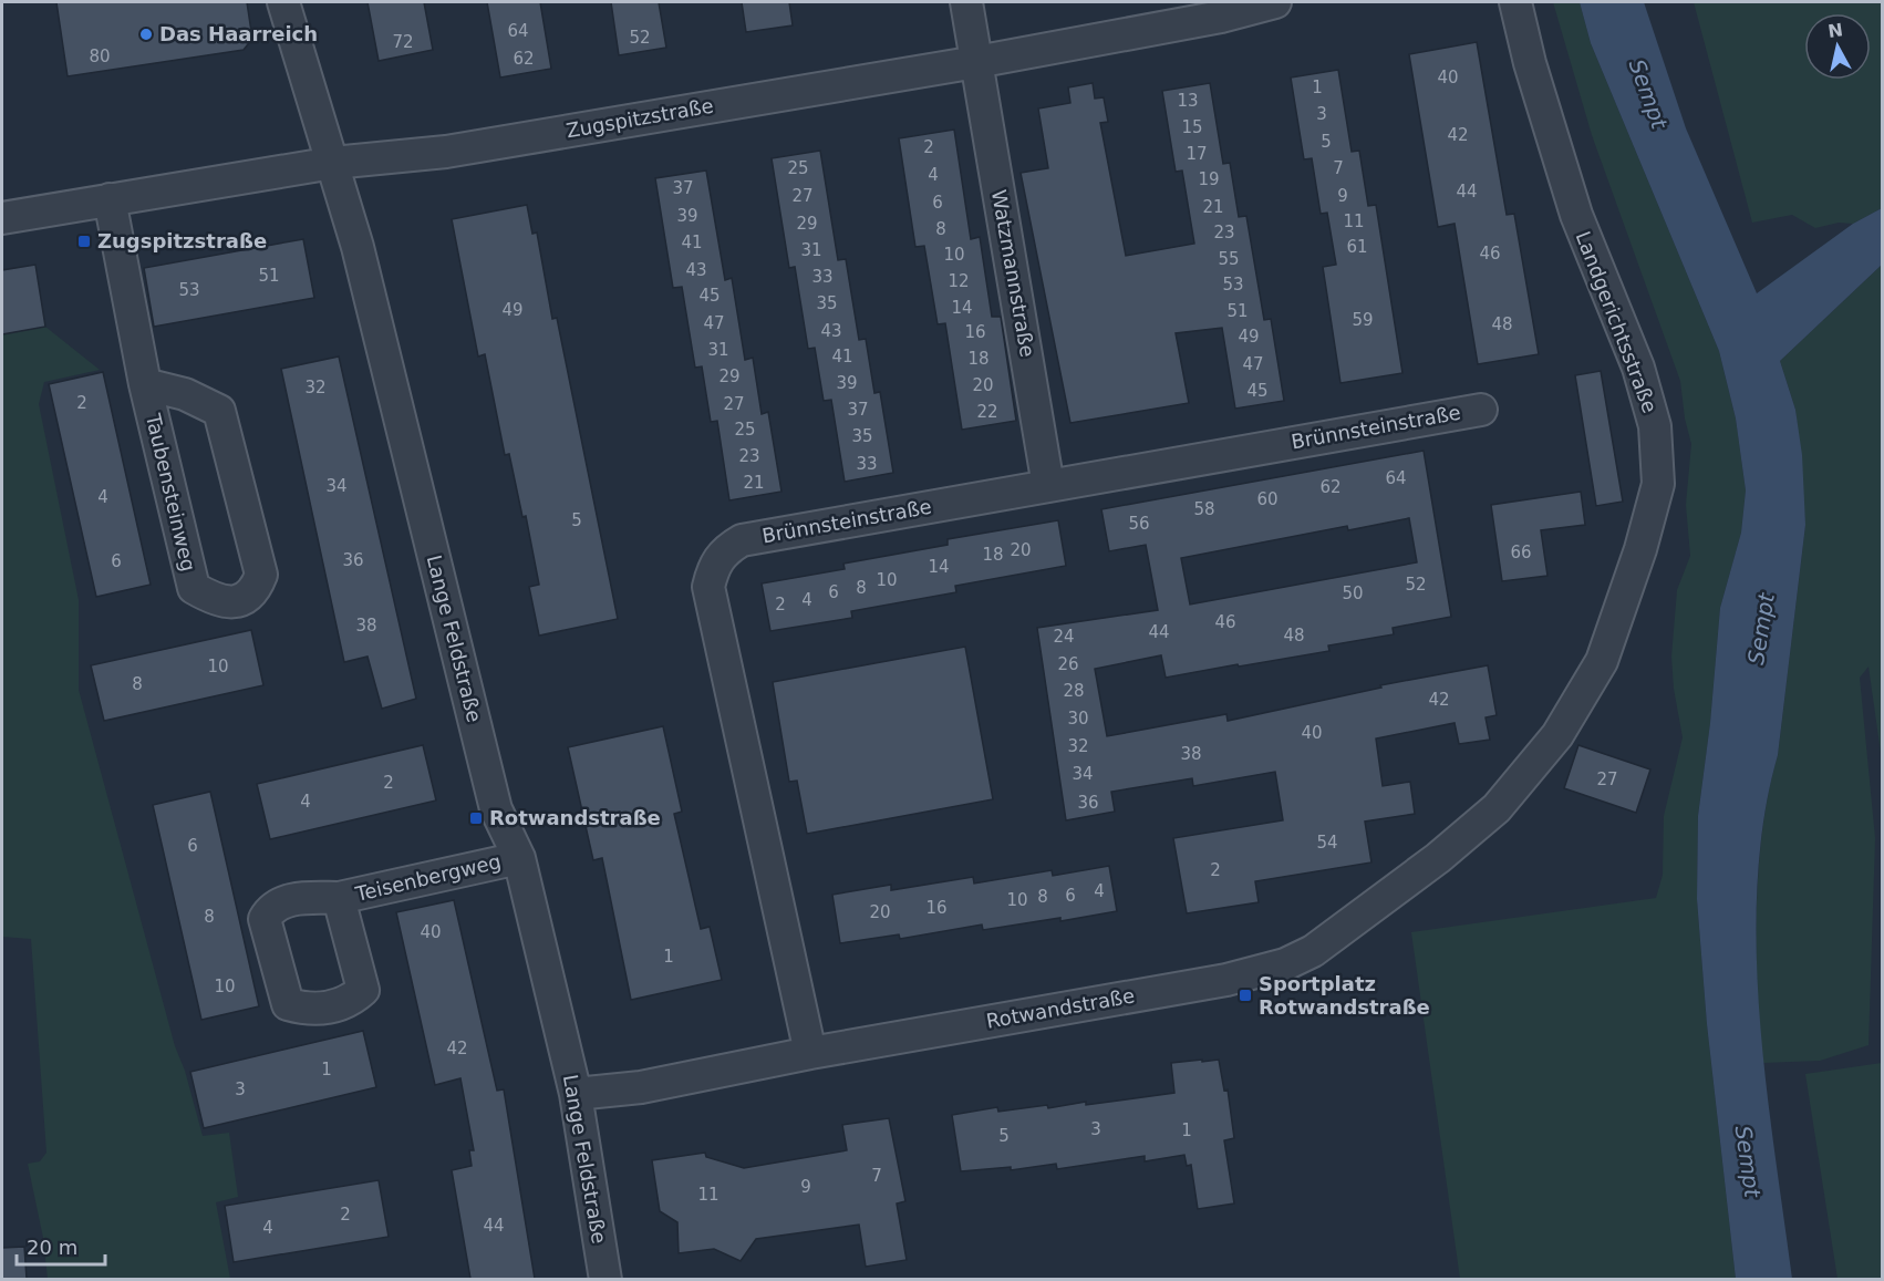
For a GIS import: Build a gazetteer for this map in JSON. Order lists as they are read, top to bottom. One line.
{"streets":{"street":["Zugspitzstraße","Watzmannstraße","Landgerichtsstraße","Brünnsteinstraße","Taubensteinweg","Lange Feldstraße","Teisenbergweg","Rotwandstraße"]},"crossings":[["Zugspitzstraße","Watzmannstraße"],["Zugspitzstraße","Taubensteinweg"],["Zugspitzstraße","Lange Feldstraße"],["Watzmannstraße","Brünnsteinstraße"],["Landgerichtsstraße","Rotwandstraße"],["Brünnsteinstraße","Rotwandstraße"],["Lange Feldstraße","Teisenbergweg"],["Lange Feldstraße","Rotwandstraße"]],"water":["Sempt"],"places":{"other":["Das Haarreich"],"transit":["Zugspitzstraße","Rotwandstraße","Sportplatz Rotwandstraße"]},"house_numbers":["64","52","72","80","62","40","1","13","3","15","42","5","2","17","25","7","4","19","37","44","27","9","6","21","39","11","29","8","23","41","61","31","46","10","55","43","51","33","12","53","53","45","35","14","49","51","59","47","48","43","16","49","31","41","18","47","29","39","20","32","45","2","27","37","22","25","35","23","33","64","21","34","62","4","60","58","5","56","20","66","18","36","6","14","10","52","8","6","50","4","2","46","38","44","48","24","26","10","8","28","42","30","40","32","38","34","27","2","4","36","54","6","2","4","6","8","10","16","20","8","40","1","10","42","1","3","3","1","5","7","9","11","2","44","4"],"scale_bar":"20 m","north":"top"}
